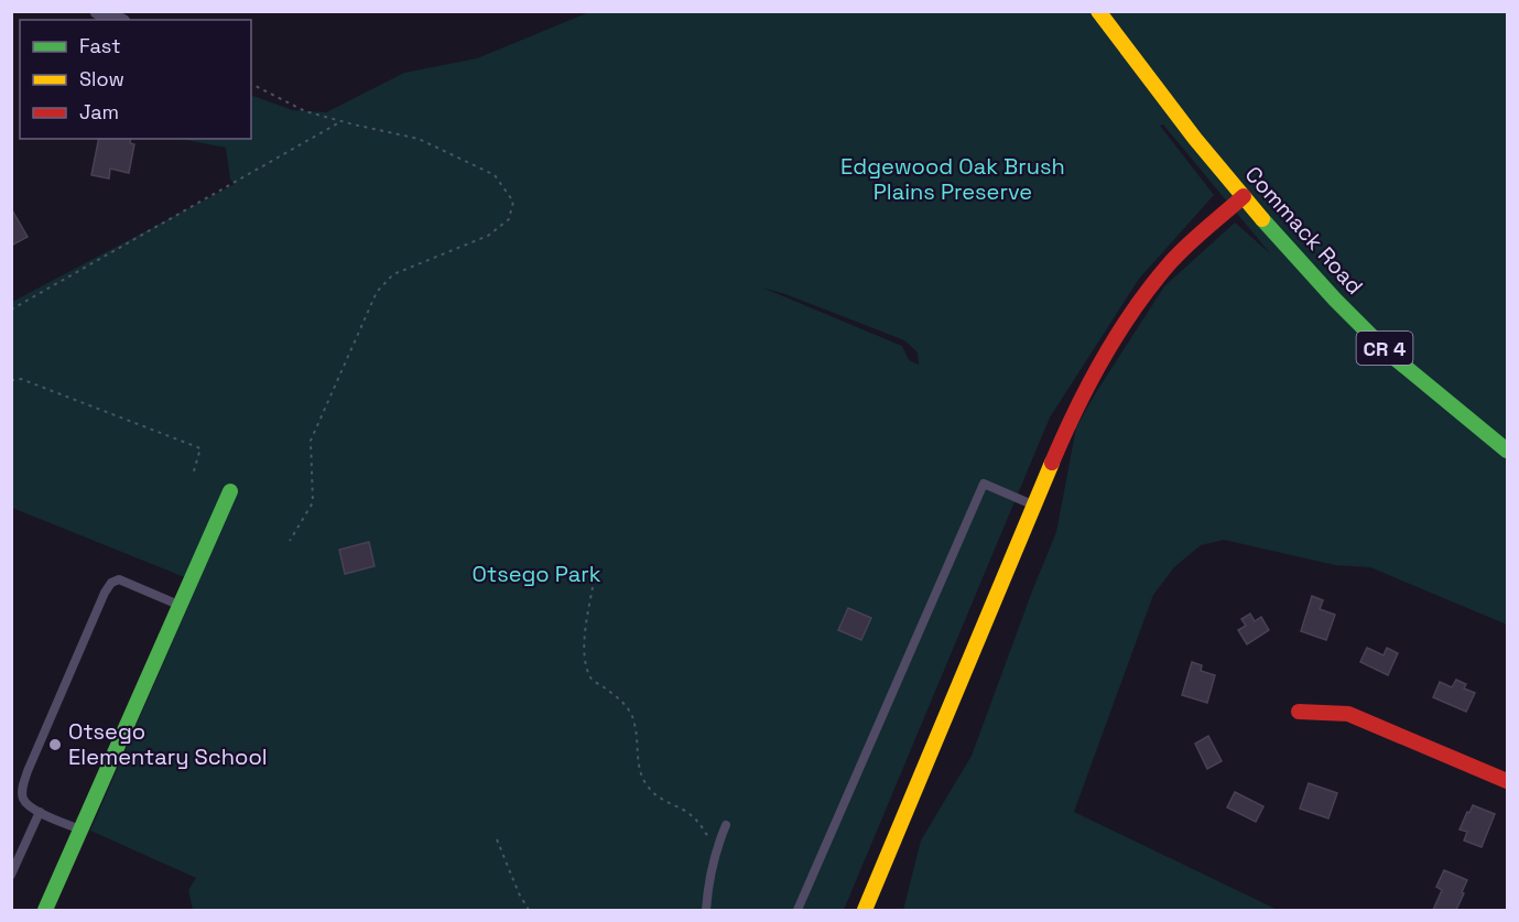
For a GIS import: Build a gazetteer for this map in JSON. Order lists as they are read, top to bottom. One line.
{"streets":{"street":["Commack Road","CR 4"]},"parks":["Edgewood Oak Brush Plains Preserve","Otsego Park"],"places":["Otsego Elementary School"],"legend":["Fast","Slow","Jam"]}
